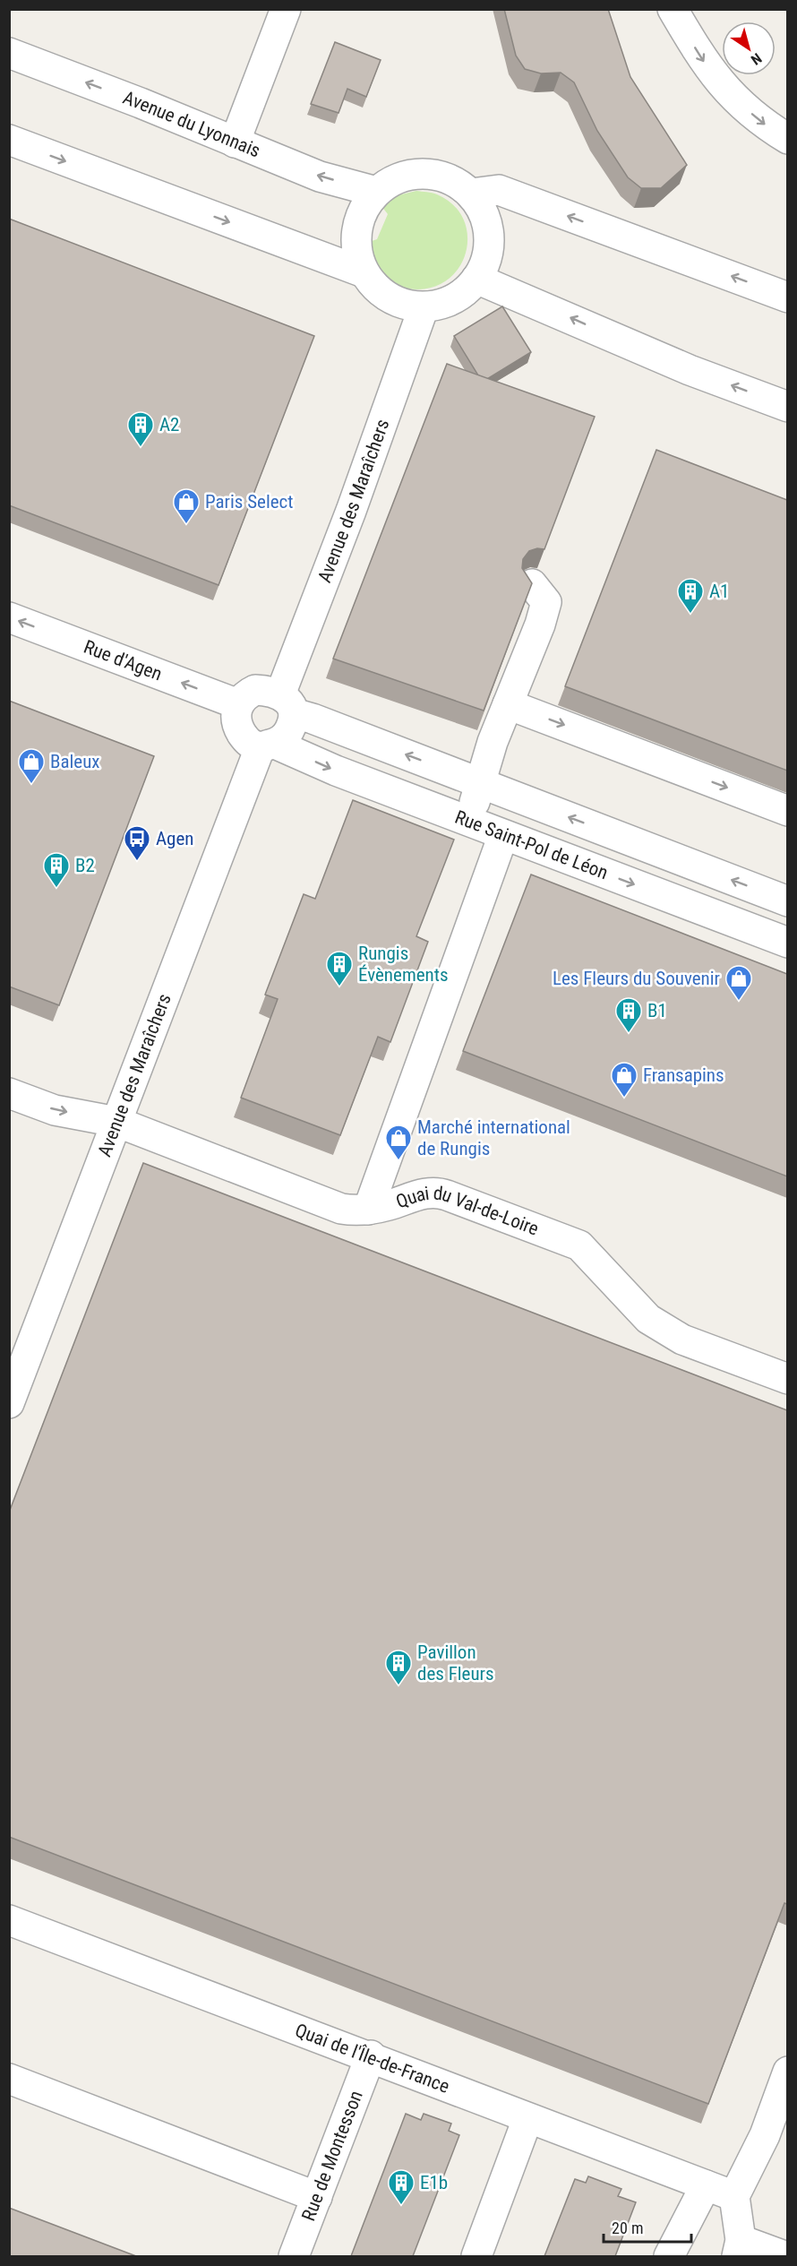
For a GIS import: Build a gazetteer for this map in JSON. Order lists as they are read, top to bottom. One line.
{"streets":{"street":["Avenue du Lyonnais","Avenue des Maraîchers","Rue d'Agen","Rue Saint-Pol de Léon","Quai du Val-de-Loire","Quai de l'Île-de-France","Rue de Montesson"]},"crossings":[["Avenue du Lyonnais","Avenue des Maraîchers"],["Avenue des Maraîchers","Rue d'Agen"],["Avenue des Maraîchers","Rue Saint-Pol de Léon"],["Avenue des Maraîchers","Quai du Val-de-Loire"],["Rue d'Agen","Rue Saint-Pol de Léon"],["Quai de l'Île-de-France","Rue de Montesson"]],"one_way":["Rue d'Agen"],"places":{"building":["A2","A1","B2","Rungis Évènements","B1","Pavillon des Fleurs","E1b"],"shop":["Paris Select","Baleux","Les Fleurs du Souvenir","Fransapins","Marché international de Rungis"],"bus stop":["Agen"]},"scale_bar":"20 m","north":"bottom right"}
